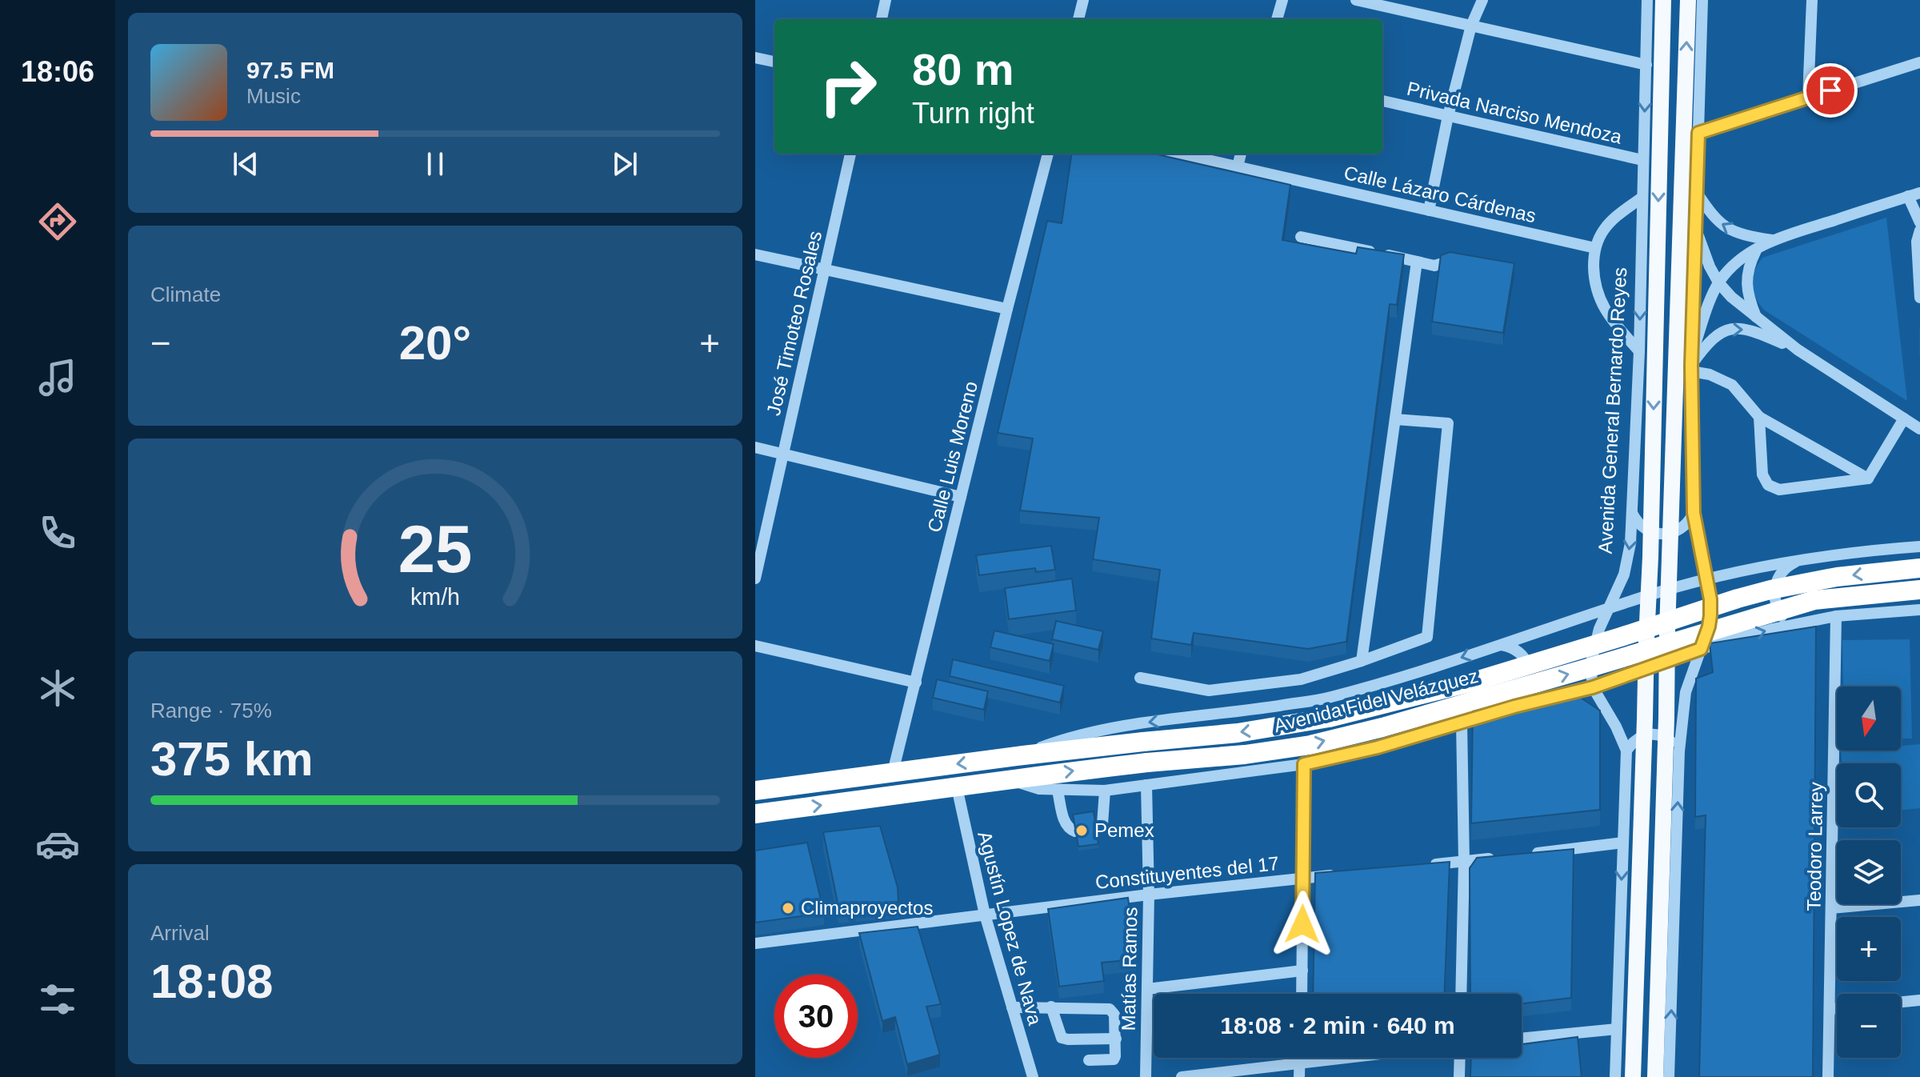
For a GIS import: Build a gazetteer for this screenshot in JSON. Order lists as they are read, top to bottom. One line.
{"streets":{"highway":["Avenida Fidel Velázquez"],"main road":["Avenida General Bernardo Reyes"],"street":["Privada Narciso Mendoza","Calle Lázaro Cárdenas","José Timoteo Rosales","Calle Luis Moreno","Teodoro Larrey","Constituyentes del 17","Agustín Lopez de Nava","Matías Ramos"]},"crossings":[["Privada Narciso Mendoza","Avenida General Bernardo Reyes"],["Calle Luis Moreno","Avenida Fidel Velázquez"],["Avenida Fidel Velázquez","Agustín Lopez de Nava"],["Constituyentes del 17","Agustín Lopez de Nava"],["Constituyentes del 17","Matías Ramos"]],"places":["Pemex","Climaproyectos"],"north":"bottom","page":{"tabs":"18:06","turn":["80 m","Turn right"],"song":["97.5 FM","Music"],"tile":["Climate",["Range · 75%","375 km"],["Arrival","18:08"]],"heat":["−","20°","+"],"map_buttons":["+","−"],"limit":"30","trip":"18:08 · 2 min · 640 m","gauge":["25","km/h"]}}
